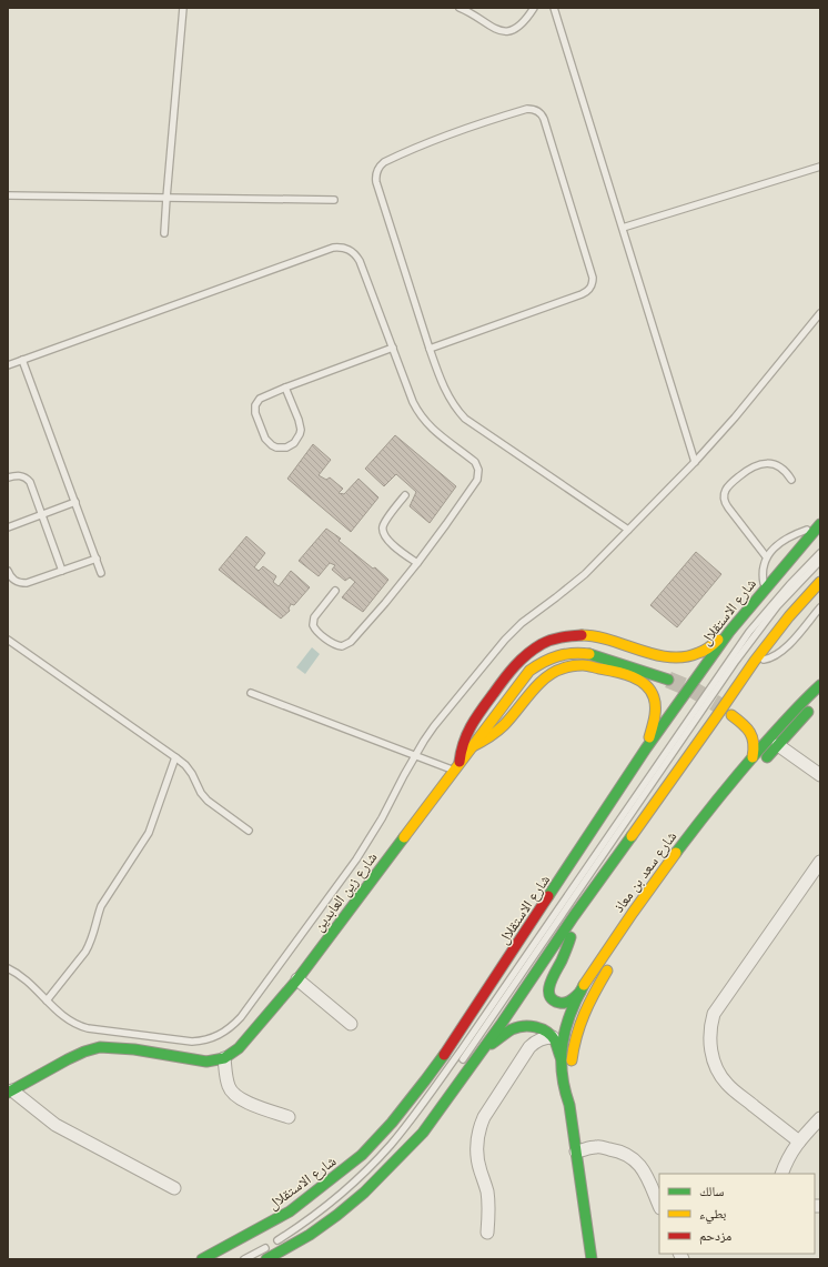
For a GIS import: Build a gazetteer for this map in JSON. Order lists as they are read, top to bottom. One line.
{"streets":{"main road":["شارع الاستقلال","شارع سعد بن معاذ","شارع زين العابدين"]},"legend":["سالك","بطيء","مزدحم"]}
